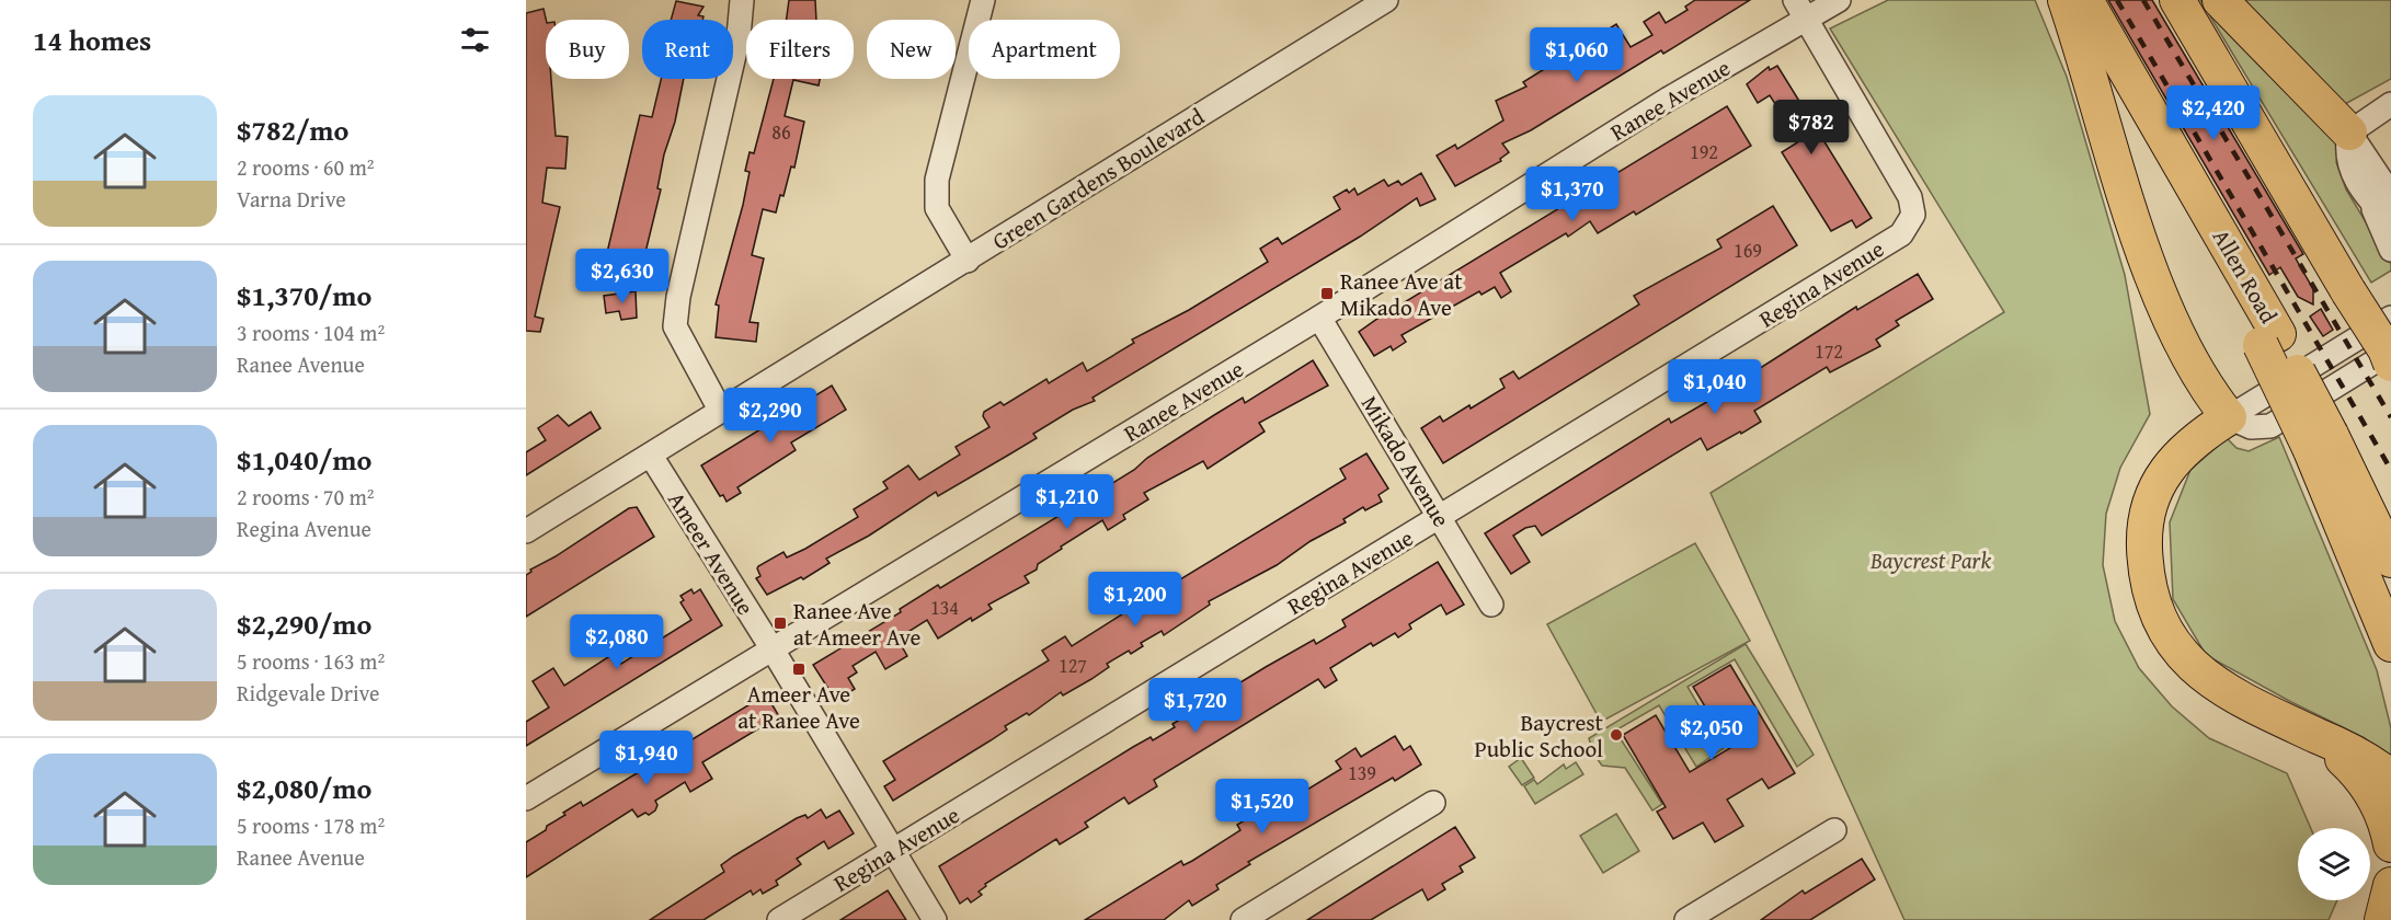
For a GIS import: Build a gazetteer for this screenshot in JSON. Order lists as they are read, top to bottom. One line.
{"streets":{"highway":["Allen Road"],"street":["Ranee Avenue","Green Gardens Boulevard","Regina Avenue","Mikado Avenue","Ameer Avenue"]},"crossings":[["Ranee Avenue","Regina Avenue"],["Ranee Avenue","Mikado Avenue"],["Ranee Avenue","Ameer Avenue"],["Green Gardens Boulevard","Ameer Avenue"],["Regina Avenue","Mikado Avenue"],["Regina Avenue","Ameer Avenue"]],"parks":["Baycrest Park"],"places":{"transit":["Ranee Ave at Mikado Ave","Ranee Ave at Ameer Ave","Ameer Ave at Ranee Ave"],"other":["Baycrest Public School"]},"house_numbers":["86","192","169","172","134","127","139"],"page":{"heading":"14 homes","chip":["Buy","Rent","Filters","New","Apartment"],"price":["$1,060","$2,420","$782","$1,370","$2,630","$1,040","$2,290","$1,210","$1,200","$2,080","$1,720","$2,050","$1,940","$1,520"],"list":[{"name":"$782/mo","note":"2 rooms · 60 m² · Varna Drive"},{"name":"$1,370/mo","note":"3 rooms · 104 m² · Ranee Avenue"},{"name":"$1,040/mo","note":"2 rooms · 70 m² · Regina Avenue"},{"name":"$2,290/mo","note":"5 rooms · 163 m² · Ridgevale Drive"},{"name":"$2,080/mo","note":"5 rooms · 178 m² · Ranee Avenue"}]}}
